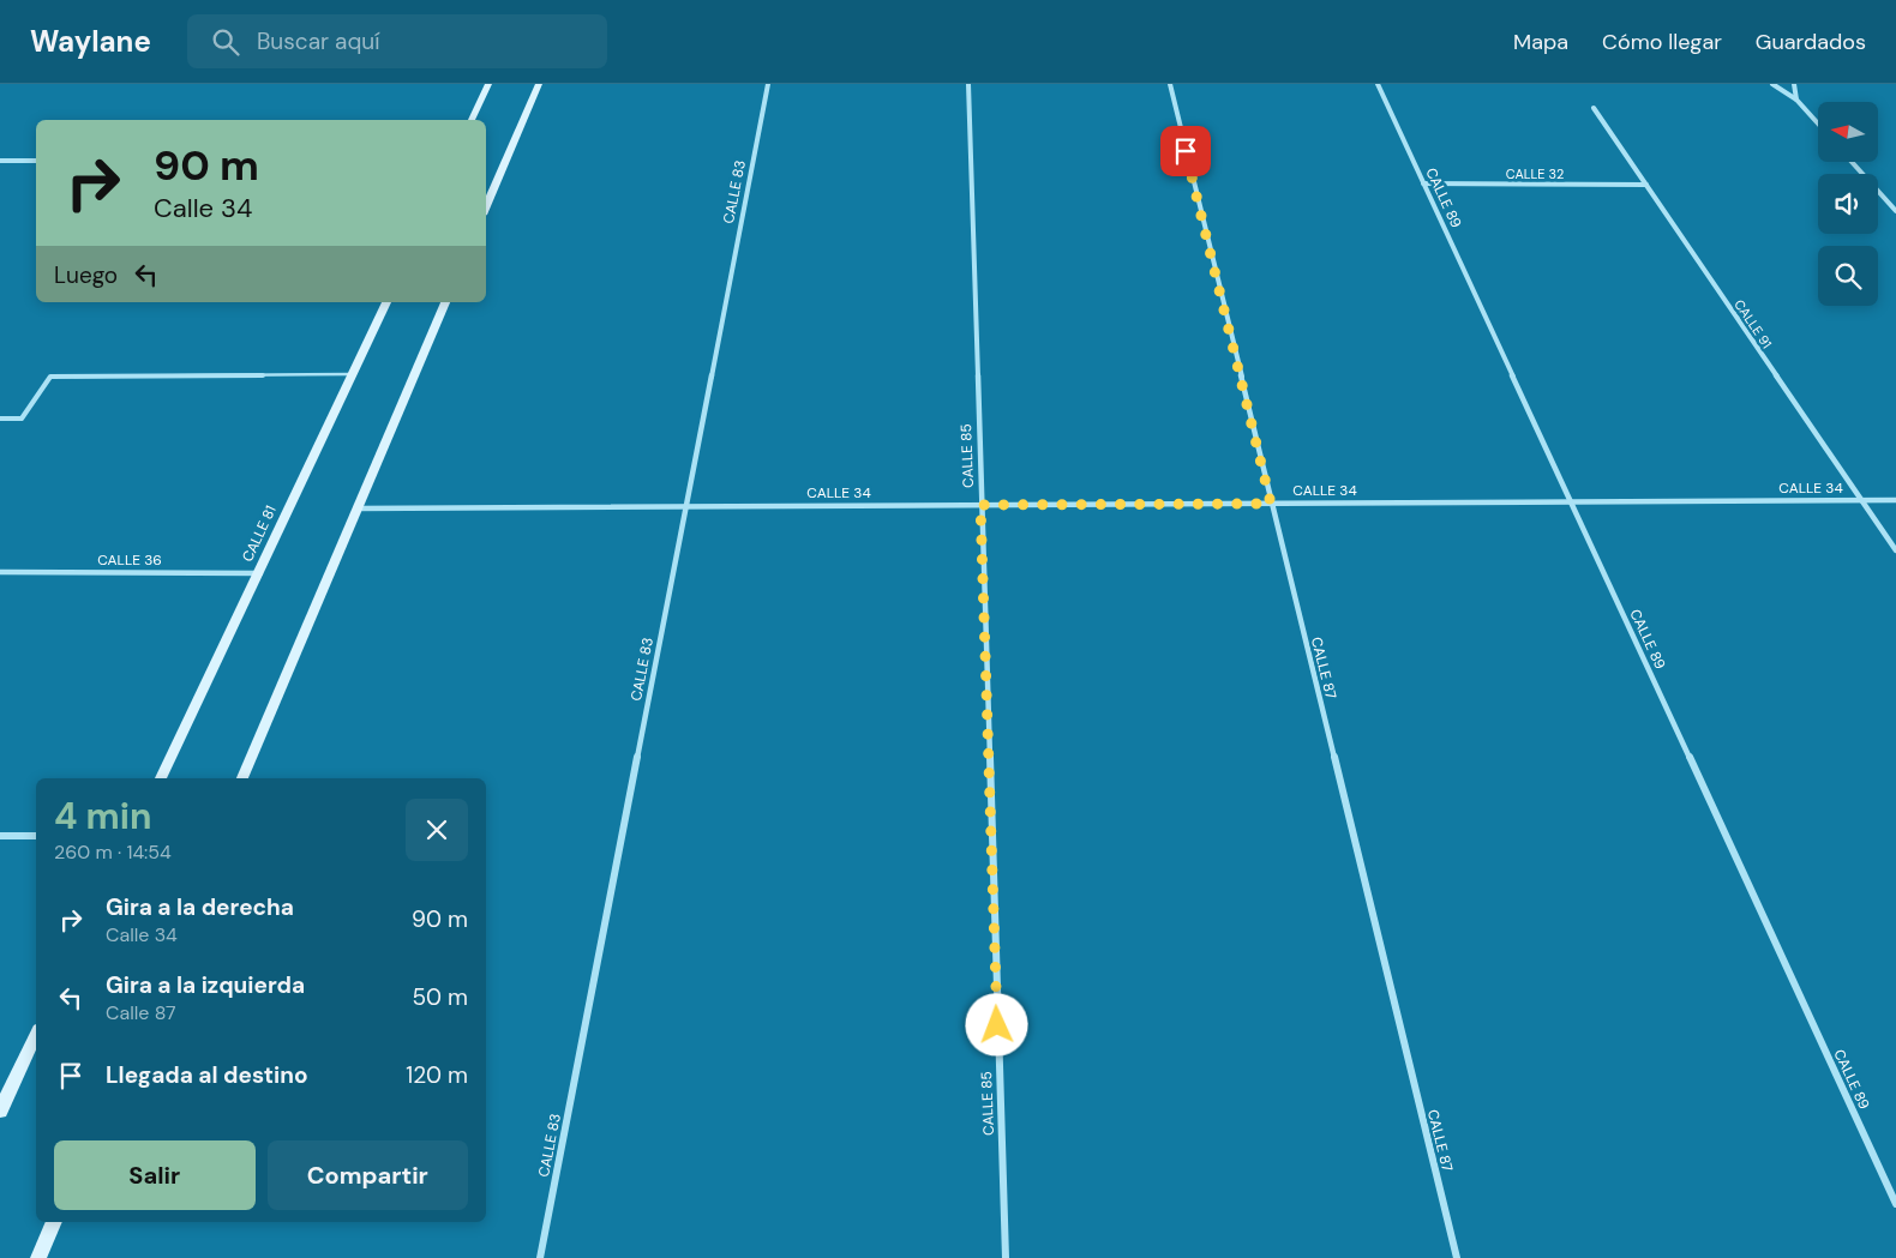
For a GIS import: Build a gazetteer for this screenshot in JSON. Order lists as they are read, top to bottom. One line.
{"streets":{"main road":["CALLE 81"],"street":["CALLE 32","CALLE 83","CALLE 89","CALLE 91","CALLE 85","CALLE 34","CALLE 36","CALLE 87"]},"crossings":[["CALLE 32","CALLE 89"],["CALLE 32","CALLE 91"],["CALLE 83","CALLE 34"],["CALLE 89","CALLE 34"],["CALLE 91","CALLE 34"],["CALLE 85","CALLE 34"],["CALLE 34","CALLE 87"],["CALLE 81","CALLE 36"]],"north":"left","page":{"header":"Waylane","search":"Buscar aquí","nav":["Mapa","Cómo llegar","Guardados"],"turn":["90 m","Calle 34"],"then":"Luego","heading":["4 min","260 m · 14:54"],"list":[{"name":"Gira a la derecha","note":"Calle 34","value":"90 m"},{"name":"Gira a la izquierda","note":"Calle 87","value":"50 m"},{"name":"Llegada al destino","value":"120 m"}],"buttons":["Salir","Compartir"]}}
